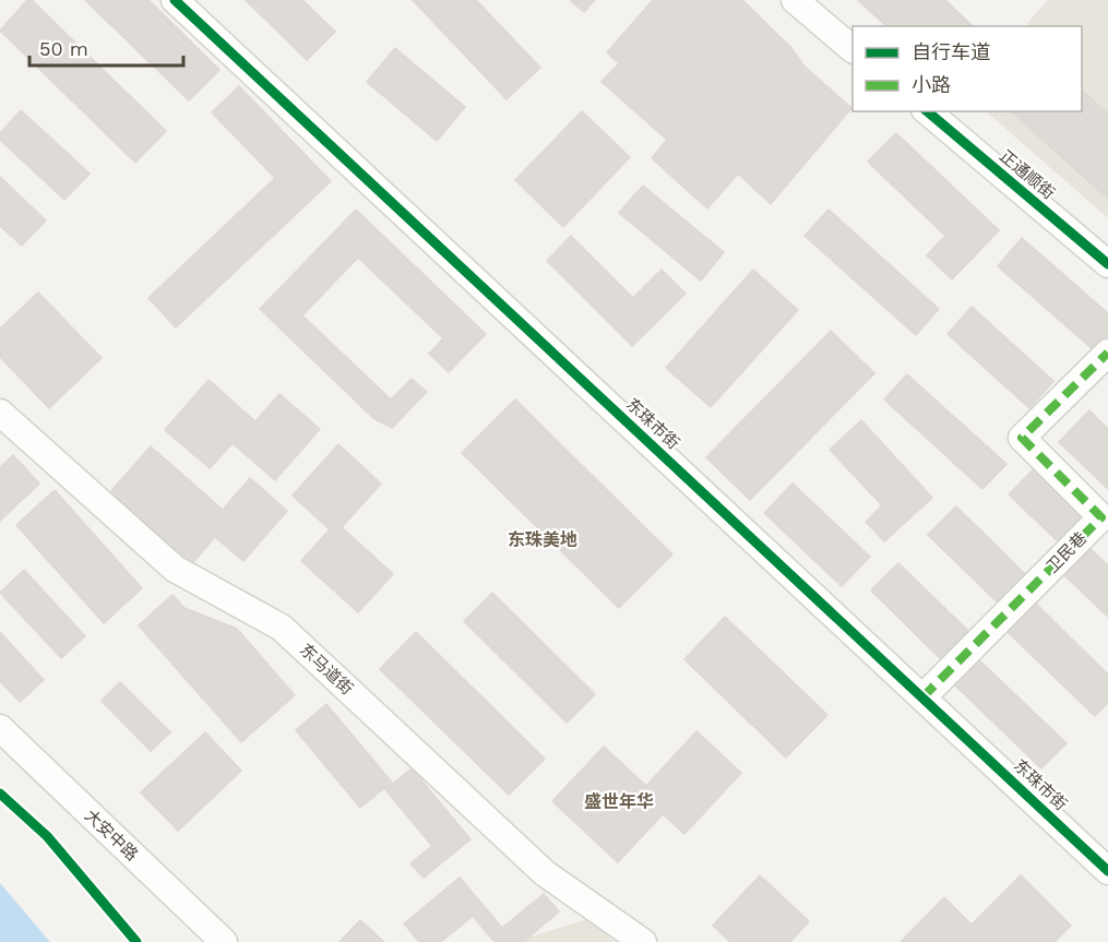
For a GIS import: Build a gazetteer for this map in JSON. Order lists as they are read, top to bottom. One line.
{"streets":{"street":["正通顺街","东珠市街","卫民巷","东马道街","大安中路"]},"crossings":[["东珠市街","卫民巷"]],"districts":["东珠美地","盛世年华"],"legend":["自行车道","小路"],"scale_bar":"50 m"}
